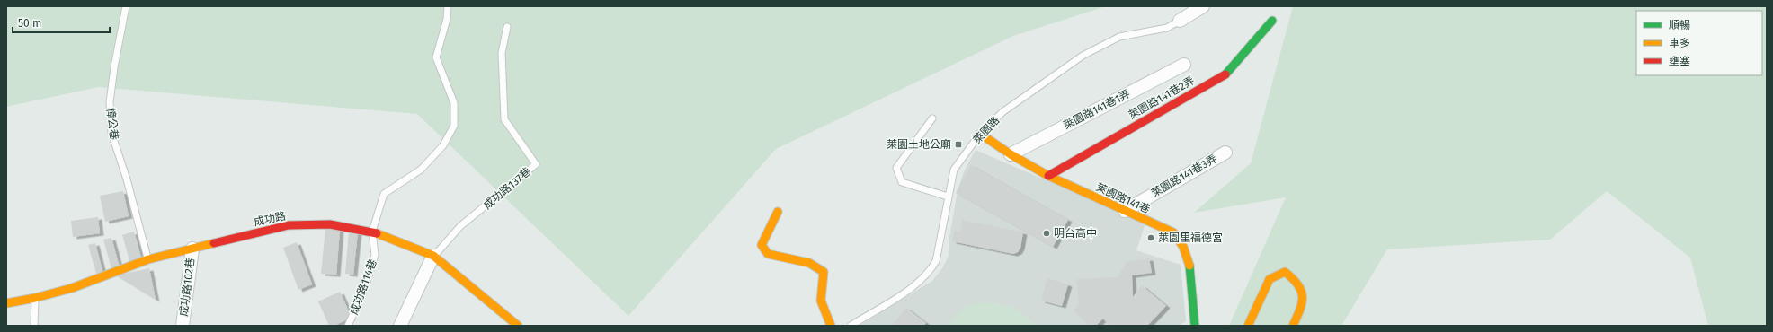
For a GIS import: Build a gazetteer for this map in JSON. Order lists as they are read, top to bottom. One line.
{"streets":{"street":["萊園路141巷2弄","萊園路141巷1弄","萊園路","萊園路141巷3弄","萊園路141巷","成功路","成功路102巷"],"lane":["樟公巷","成功路137巷","成功路114巷"]},"crossings":[["萊園路141巷2弄","萊園路141巷"],["萊園路141巷1弄","萊園路141巷"],["樟公巷","成功路"],["萊園路","萊園路141巷"],["萊園路141巷3弄","萊園路141巷"],["成功路137巷","成功路"],["成功路","成功路102巷"],["成功路","成功路114巷"]],"places":{"transit":["萊園土地公廟"],"other":["明台高中","萊園里福德宮"]},"legend":["順暢","車多","壅塞"],"scale_bar":"50 m"}
